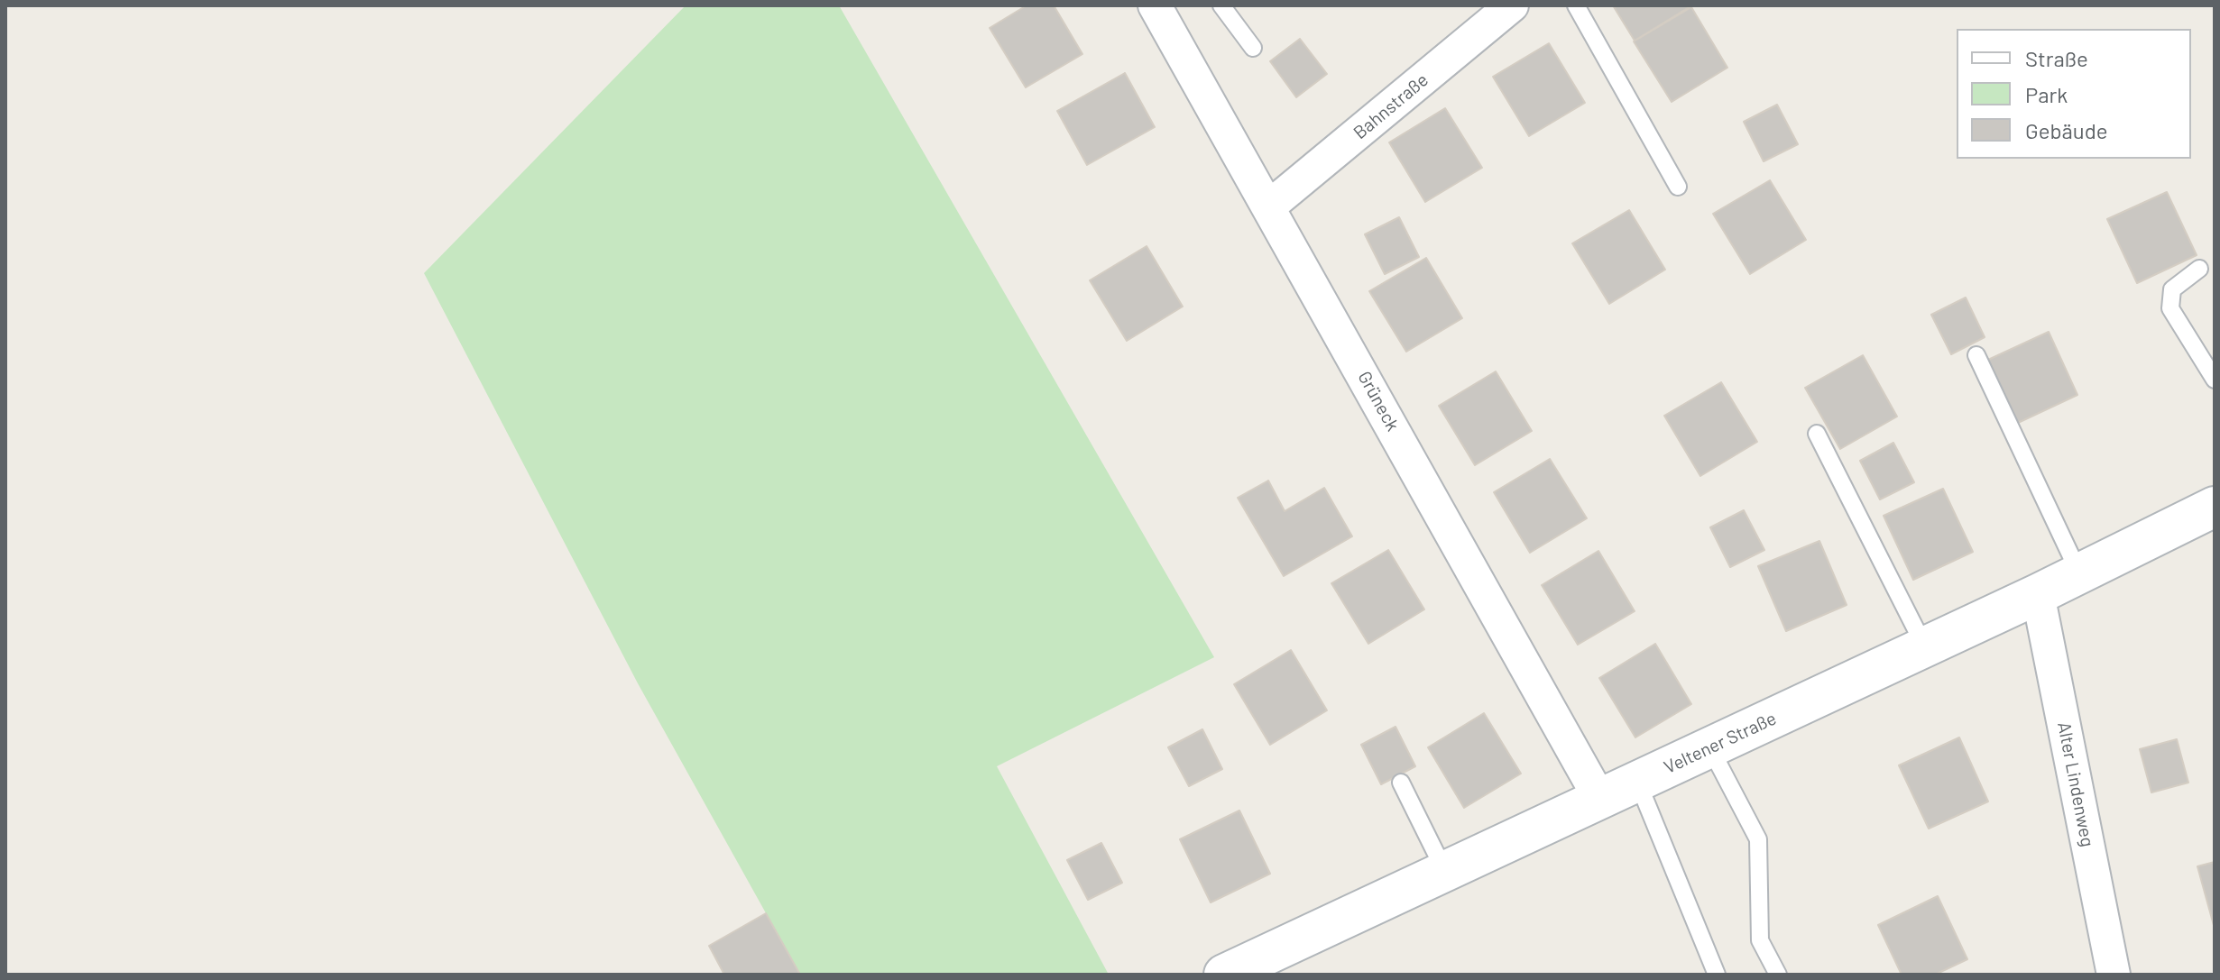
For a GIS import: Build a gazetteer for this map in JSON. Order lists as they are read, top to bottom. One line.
{"streets":{"main road":["Veltener Straße"],"street":["Bahnstraße","Grüneck","Alter Lindenweg"]},"crossings":[["Bahnstraße","Grüneck"],["Grüneck","Veltener Straße"],["Veltener Straße","Alter Lindenweg"]],"legend":["Straße","Park","Gebäude"]}
